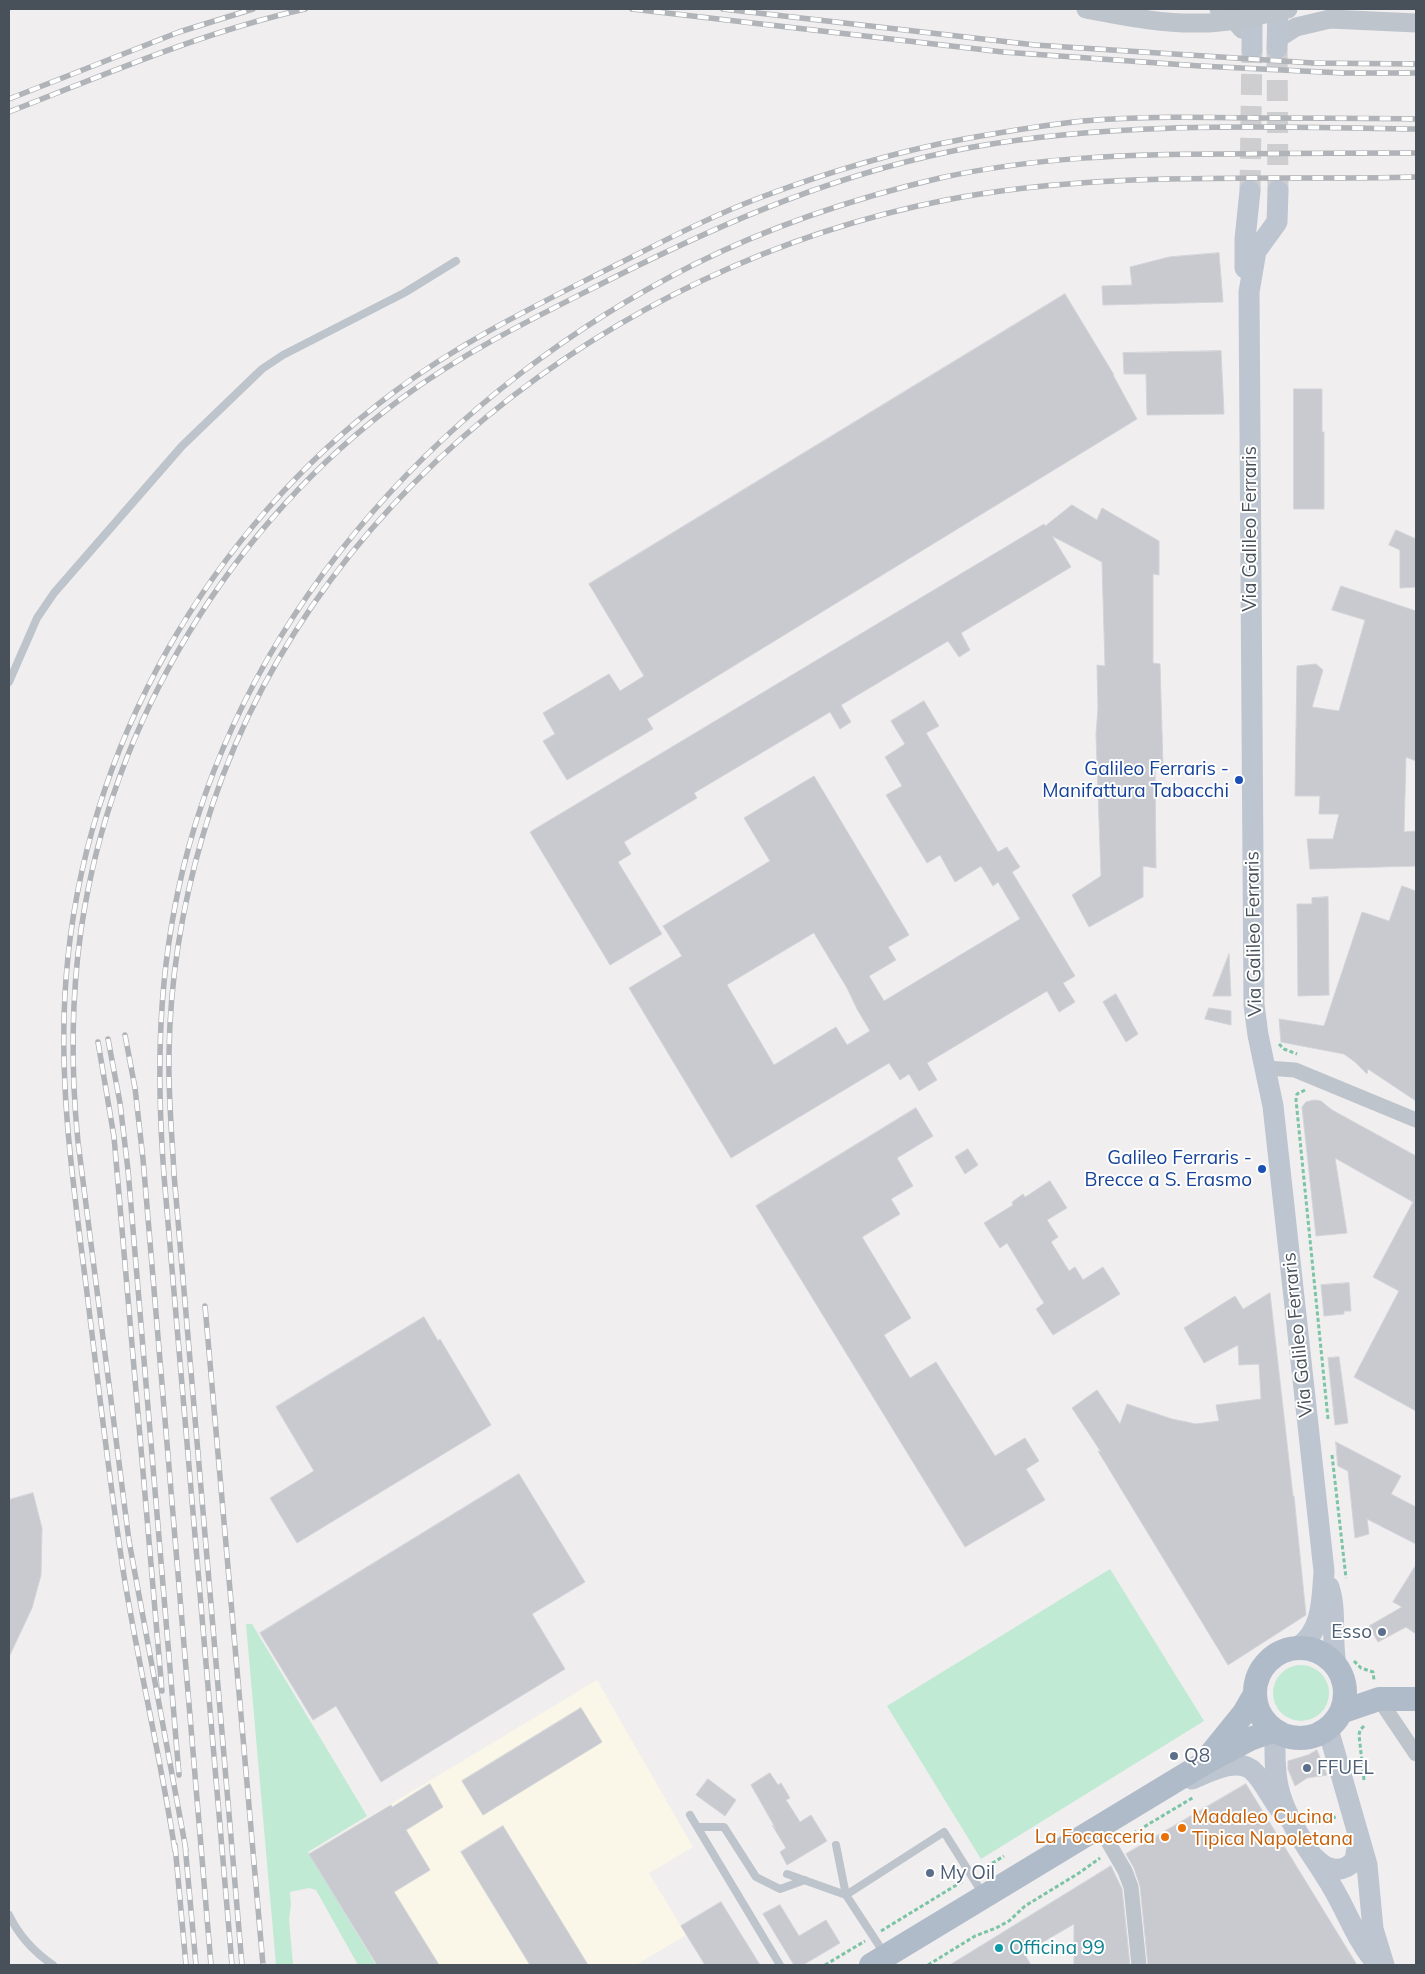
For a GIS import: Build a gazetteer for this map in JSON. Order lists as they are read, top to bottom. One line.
{"streets":{"main road":["Via Galileo Ferraris"]},"places":["Galileo Ferraris - Manifattura Tabacchi","Galileo Ferraris - Brecce a S. Erasmo","Esso","Q8","FFUEL","Madaleo Cucina Tipica Napoletana","La Focacceria","My Oil","Officina 99"]}
